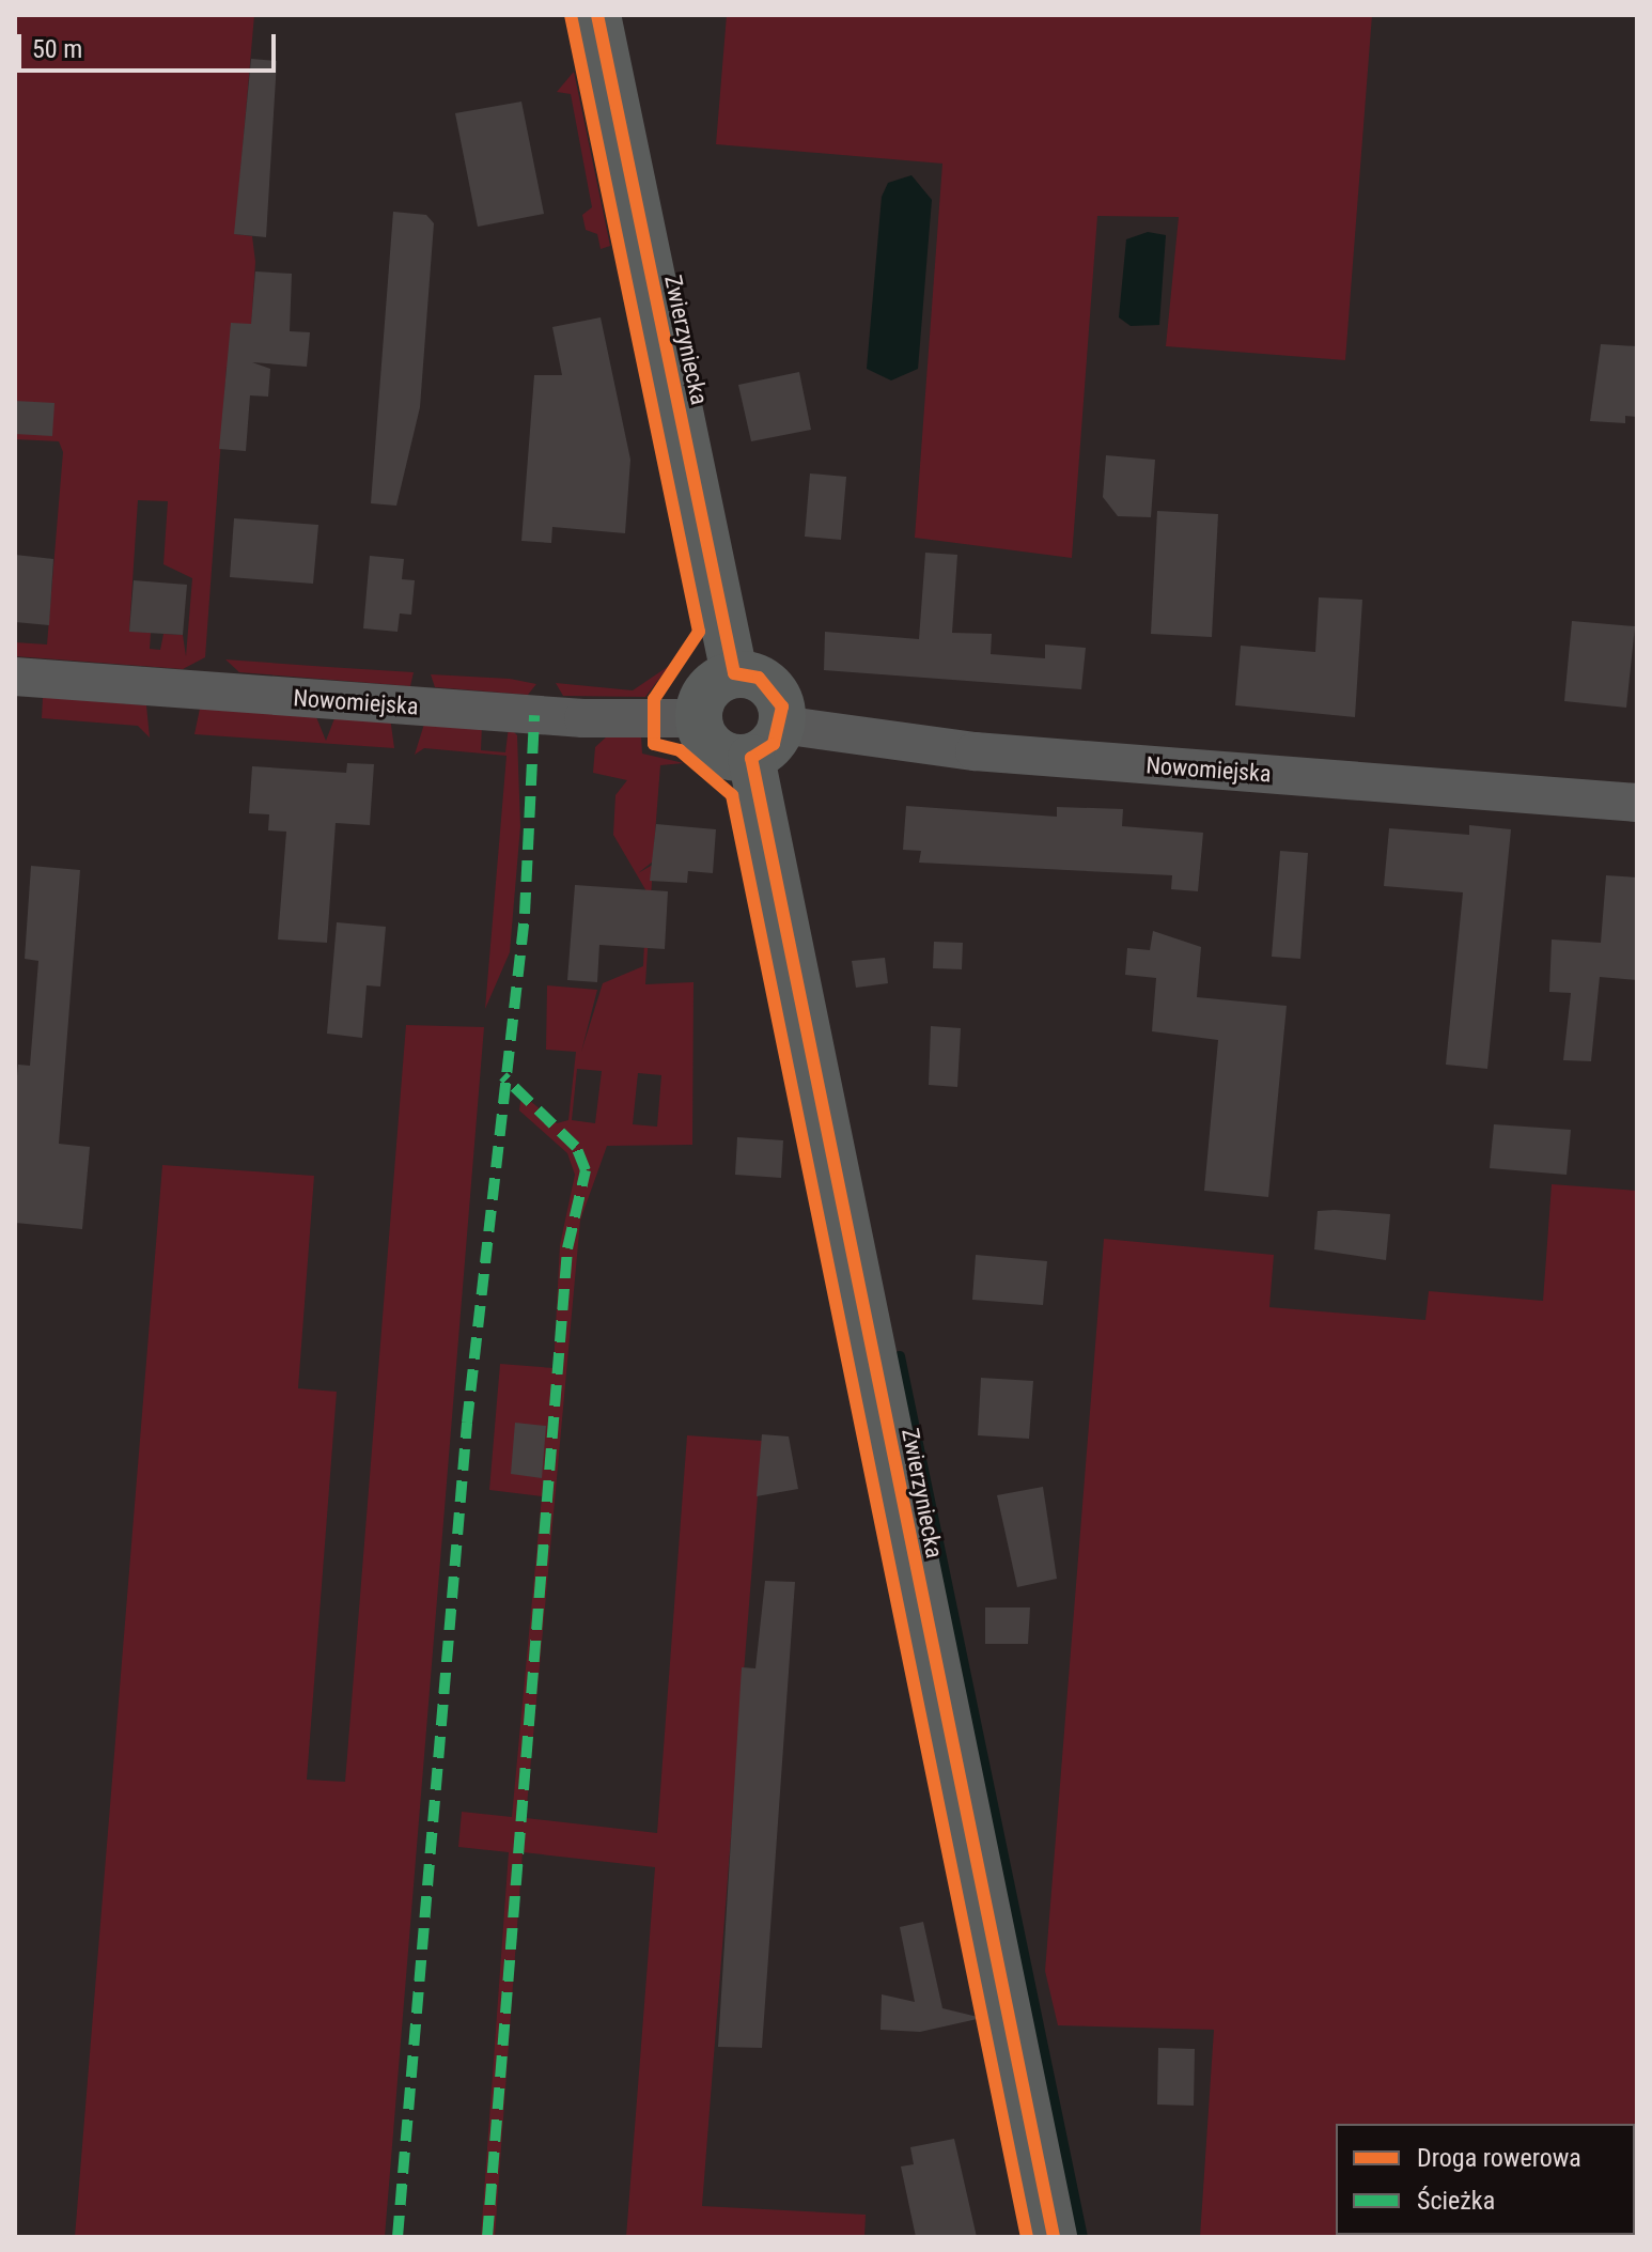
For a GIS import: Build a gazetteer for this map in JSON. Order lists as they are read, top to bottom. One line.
{"streets":{"street":["Zwierzyniecka","Nowomiejska"]},"crossings":[["Zwierzyniecka","Nowomiejska"]],"legend":["Droga rowerowa","Ścieżka"],"scale_bar":"50 m"}
